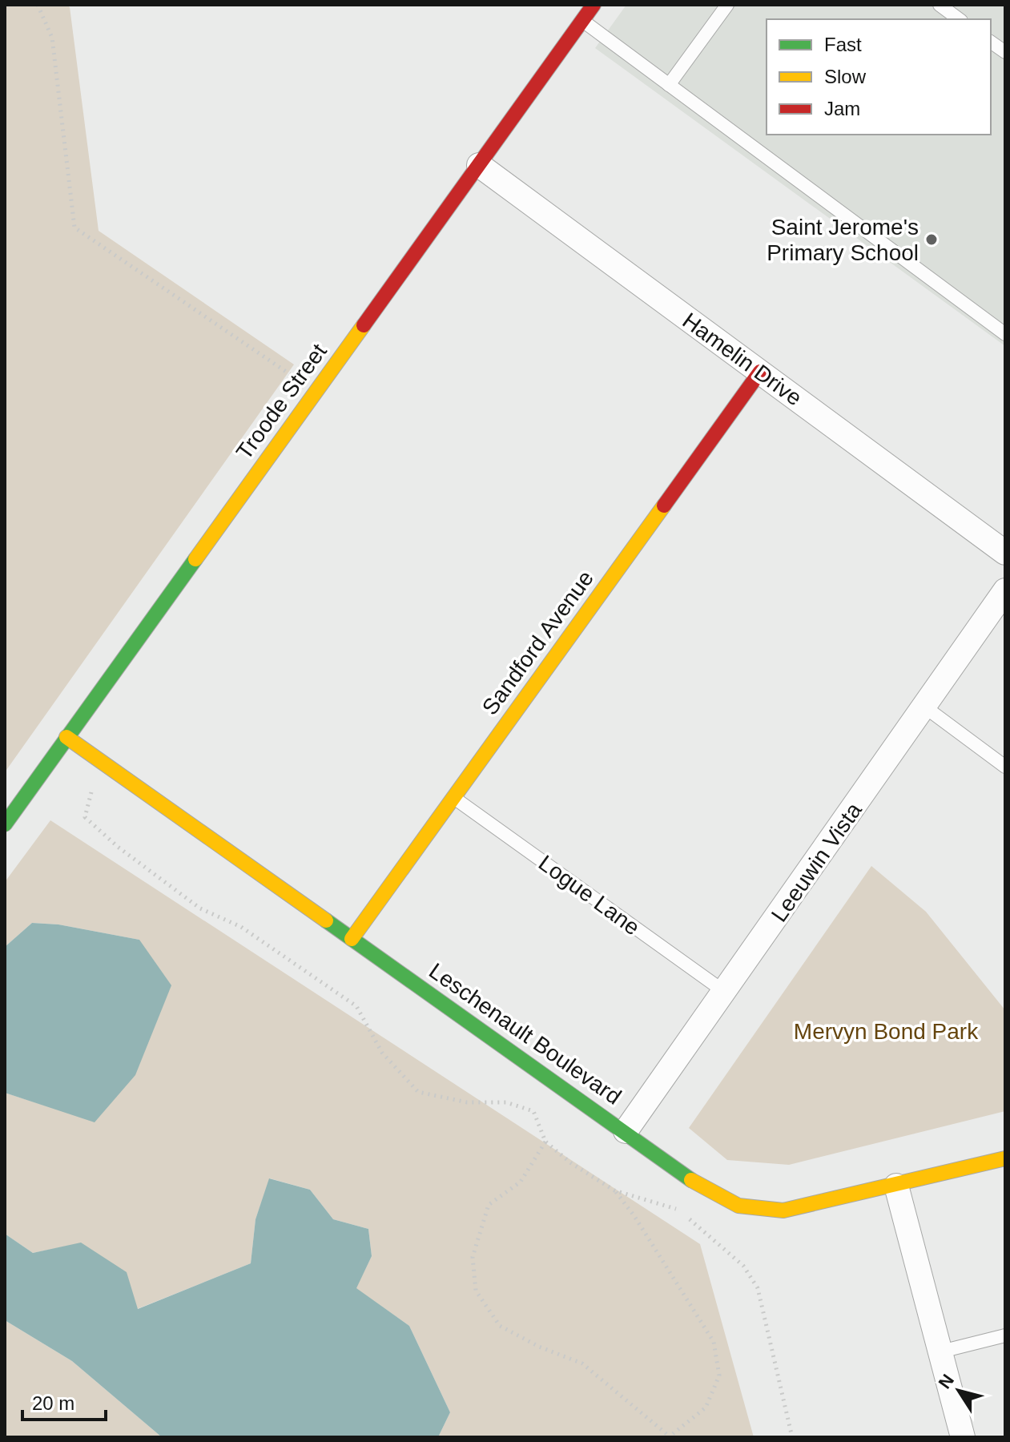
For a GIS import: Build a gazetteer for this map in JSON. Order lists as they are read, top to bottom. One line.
{"streets":{"street":["Hamelin Drive","Troode Street","Sandford Avenue","Leeuwin Vista","Leschenault Boulevard"],"lane":["Logue Lane"]},"crossings":[["Hamelin Drive","Troode Street"],["Hamelin Drive","Sandford Avenue"],["Troode Street","Leschenault Boulevard"],["Sandford Avenue","Logue Lane"],["Sandford Avenue","Leschenault Boulevard"],["Leeuwin Vista","Logue Lane"],["Leeuwin Vista","Leschenault Boulevard"]],"parks":["Mervyn Bond Park"],"places":["Saint Jerome's Primary School"],"legend":["Fast","Slow","Jam"],"scale_bar":"20 m","north":"top left"}
